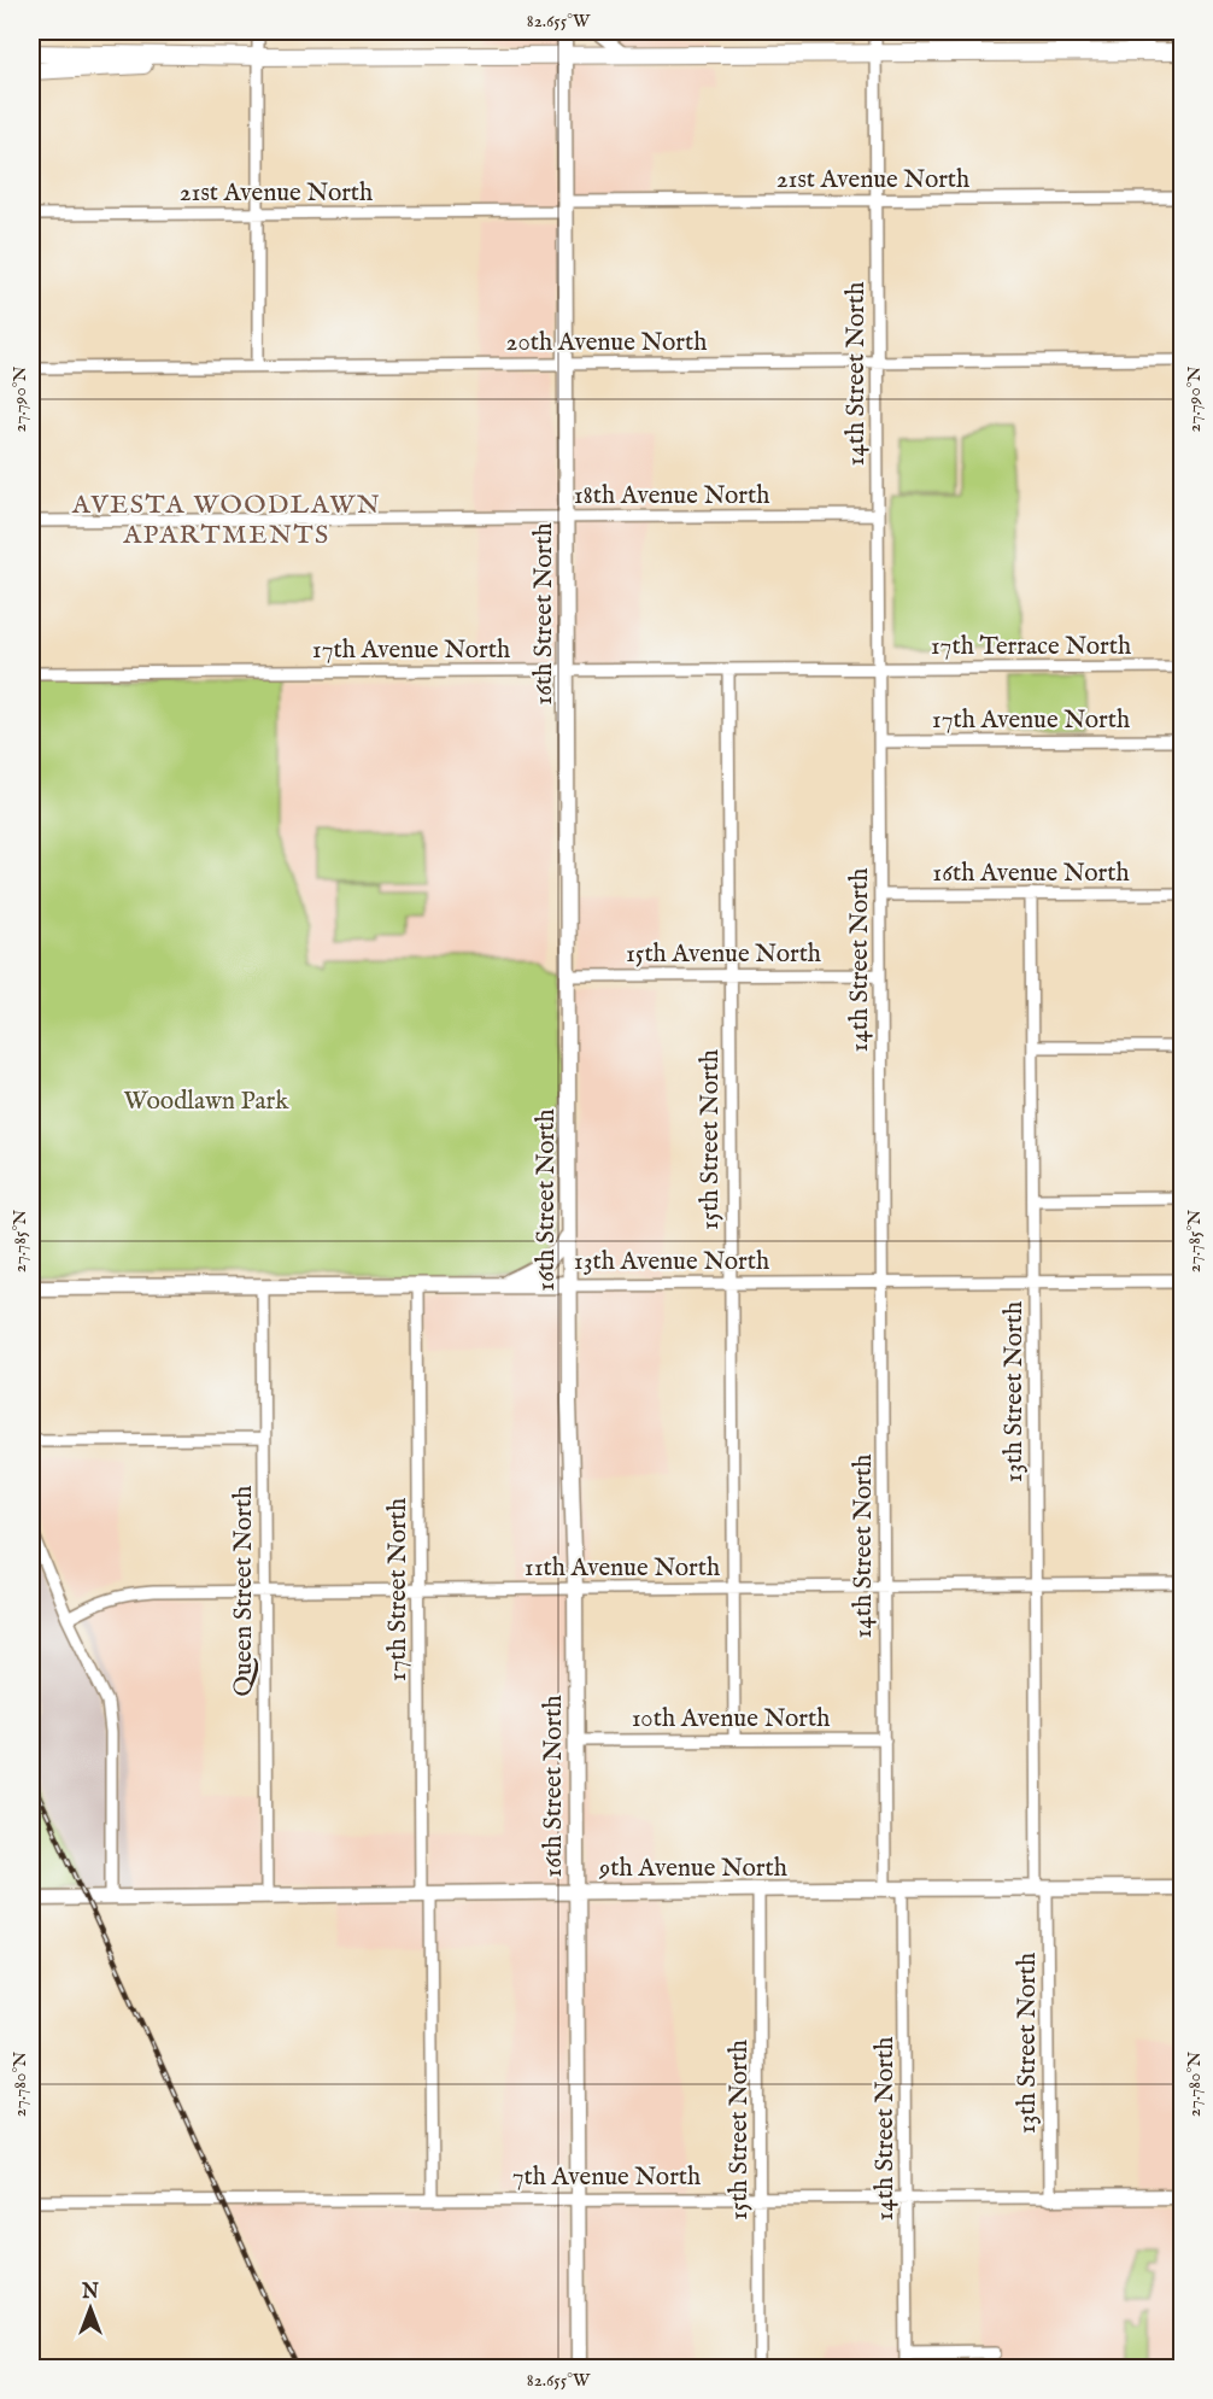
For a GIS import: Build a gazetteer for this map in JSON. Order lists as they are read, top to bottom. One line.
{"streets":{"street":["21st Avenue North","20th Avenue North","14th Street North","18th Avenue North","16th Street North","17th Terrace North","17th Avenue North","16th Avenue North","15th Avenue North","15th Street North","13th Avenue North","13th Street North","11th Avenue North","17th Street North","Queen Street North","10th Avenue North","9th Avenue North","7th Avenue North"]},"crossings":[["21st Avenue North","14th Street North"],["21st Avenue North","16th Street North"],["20th Avenue North","14th Street North"],["20th Avenue North","16th Street North"],["14th Street North","18th Avenue North"],["14th Street North","17th Terrace North"],["14th Street North","17th Avenue North"],["14th Street North","16th Avenue North"],["14th Street North","15th Avenue North"],["14th Street North","13th Avenue North"],["14th Street North","11th Avenue North"],["14th Street North","10th Avenue North"],["14th Street North","9th Avenue North"],["14th Street North","7th Avenue North"],["18th Avenue North","16th Street North"],["16th Street North","17th Avenue North"],["16th Street North","15th Avenue North"],["16th Street North","13th Avenue North"],["16th Street North","11th Avenue North"],["16th Street North","10th Avenue North"],["16th Street North","9th Avenue North"],["16th Street North","7th Avenue North"],["17th Terrace North","17th Avenue North"],["17th Avenue North","15th Street North"],["16th Avenue North","13th Street North"],["15th Avenue North","15th Street North"],["15th Street North","13th Avenue North"],["15th Street North","11th Avenue North"],["15th Street North","10th Avenue North"],["15th Street North","9th Avenue North"],["15th Street North","7th Avenue North"],["13th Avenue North","13th Street North"],["13th Avenue North","17th Street North"],["13th Avenue North","Queen Street North"],["13th Street North","11th Avenue North"],["13th Street North","9th Avenue North"],["13th Street North","7th Avenue North"],["11th Avenue North","17th Street North"],["11th Avenue North","Queen Street North"],["17th Street North","9th Avenue North"],["17th Street North","7th Avenue North"],["Queen Street North","9th Avenue North"]],"districts":["AVESTA WOODLAWN APARTMENTS"],"parks":["Woodlawn Park"],"north":"top","coordinates":["82.655°W","27.790°N","27.785°N","27.780°N"]}
